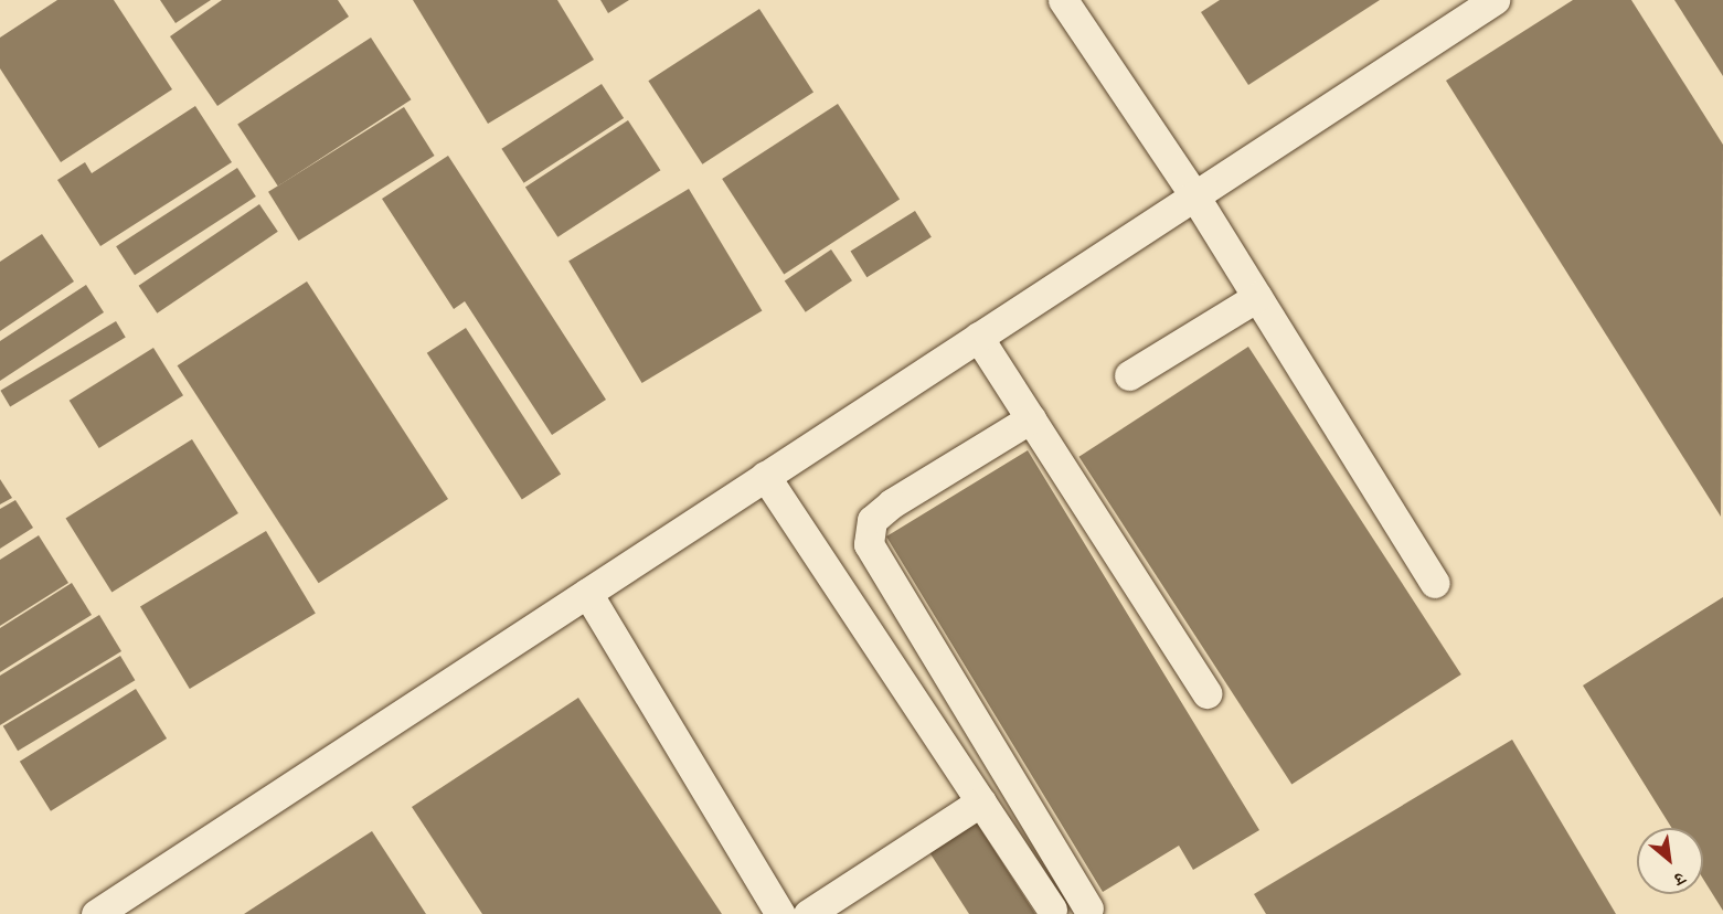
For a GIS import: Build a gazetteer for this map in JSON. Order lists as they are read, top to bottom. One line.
{"north":"bottom right"}
